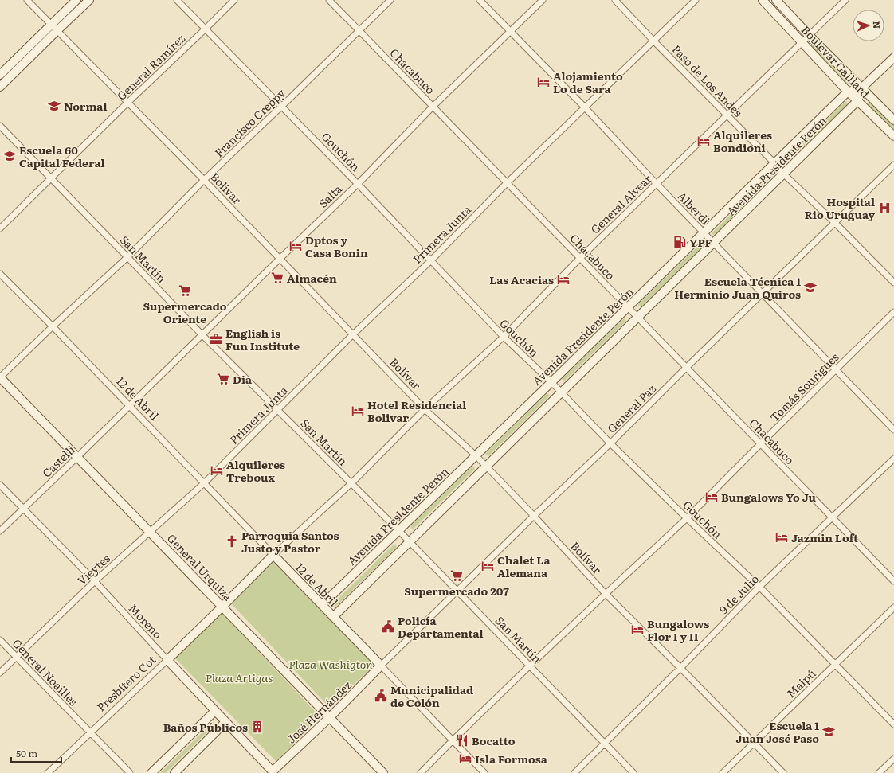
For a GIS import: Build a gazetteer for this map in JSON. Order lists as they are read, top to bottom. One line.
{"streets":{"main road":["Boulevar Gaillard","Avenida Presidente Perón","12 de Abril","General Urquiza","Moreno","Presbítero Cot","José Hernández"],"street":["General Ramírez","Chacabuco","Paso de Los Andes","Francisco Creppy","Gouchón","Bolívar","Salta","General Alvear","Alberdi","Primera Junta","San Martín","Tomás Sourigues","General Paz","Castelli","Vieytes","9 de Julio","General Noailles","Maipú"]},"crossings":[["Boulevar Gaillard","Avenida Presidente Perón"],["Boulevar Gaillard","General Alvear"],["General Ramírez","Gouchón"],["General Ramírez","Bolívar"],["General Ramírez","San Martín"],["Chacabuco","Francisco Creppy"],["Chacabuco","Avenida Presidente Perón"],["Chacabuco","Salta"],["Chacabuco","General Alvear"],["Chacabuco","Primera Junta"],["Chacabuco","Tomás Sourigues"],["Chacabuco","General Paz"],["Chacabuco","9 de Julio"],["Paso de Los Andes","Avenida Presidente Perón"],["Paso de Los Andes","General Alvear"],["Paso de Los Andes","Primera Junta"],["Paso de Los Andes","General Paz"],["Francisco Creppy","Gouchón"],["Francisco Creppy","Bolívar"],["Francisco Creppy","San Martín"],["Francisco Creppy","12 de Abril"],["Francisco Creppy","General Urquiza"],["Gouchón","Avenida Presidente Perón"],["Gouchón","Salta"],["Gouchón","General Alvear"],["Gouchón","Primera Junta"],["Gouchón","Tomás Sourigues"],["Gouchón","General Paz"],["Gouchón","9 de Julio"],["Gouchón","Maipú"],["Avenida Presidente Perón","Bolívar"],["Avenida Presidente Perón","Alberdi"],["Avenida Presidente Perón","San Martín"],["Avenida Presidente Perón","12 de Abril"],["Bolívar","Salta"],["Bolívar","General Alvear"],["Bolívar","Primera Junta"],["Bolívar","Tomás Sourigues"],["Bolívar","General Paz"],["Bolívar","9 de Julio"],["Bolívar","Maipú"],["Salta","Alberdi"],["Salta","San Martín"],["Salta","12 de Abril"],["Salta","Castelli"],["General Alvear","Alberdi"],["General Alvear","San Martín"],["General Alvear","12 de Abril"],["General Alvear","Presbítero Cot"],["Alberdi","Primera Junta"],["Alberdi","Tomás Sourigues"],["Alberdi","General Paz"],["Primera Junta","San Martín"],["Primera Junta","12 de Abril"],["Primera Junta","Vieytes"],["San Martín","Tomás Sourigues"],["San Martín","General Paz"],["San Martín","9 de Julio"],["Tomás Sourigues","12 de Abril"],["12 de Abril","General Paz"],["12 de Abril","Castelli"],["12 de Abril","Vieytes"],["12 de Abril","Presbítero Cot"],["12 de Abril","José Hernández"],["General Paz","José Hernández"],["Castelli","General Urquiza"],["Castelli","Moreno"],["General Urquiza","Vieytes"],["General Urquiza","Presbítero Cot"],["General Urquiza","José Hernández"],["Vieytes","Moreno"],["Vieytes","General Noailles"],["Moreno","Presbítero Cot"],["Moreno","José Hernández"],["General Noailles","Presbítero Cot"]],"parks":["Plaza Washigton","Plaza Artigas"],"places":{"hotel":["Alojamiento Lo de Sara","Alquileres Bondioni","Dptos y Casa Bonin","Las Acacias","Hotel Residencial Bolivar","Alquileres Treboux","Bungalows Yo Ju","Jazmin Loft","Chalet La Alemana","Bungalows Flor I y II","Isla Formosa"],"school or university":["Normal","Escuela 60 Capital Federal","Escuela Técnica 1 Herminio Juan Quiros","Escuela 1 Juan José Paso"],"hospital":["Hospital Rio Uruguay"],"fuel station":["YPF"],"supermarket":["Almacén","Supermercado Oriente","Dia","Supermercado 207"],"office":["English is Fun Institute"],"church":["Parroquia Santos Justo y Pastor"],"public building":["Policía Departamental","Municipalidad de Colón"],"building":["Baños Públicos"],"restaurant":["Bocatto"]},"scale_bar":"50 m","north":"right"}
